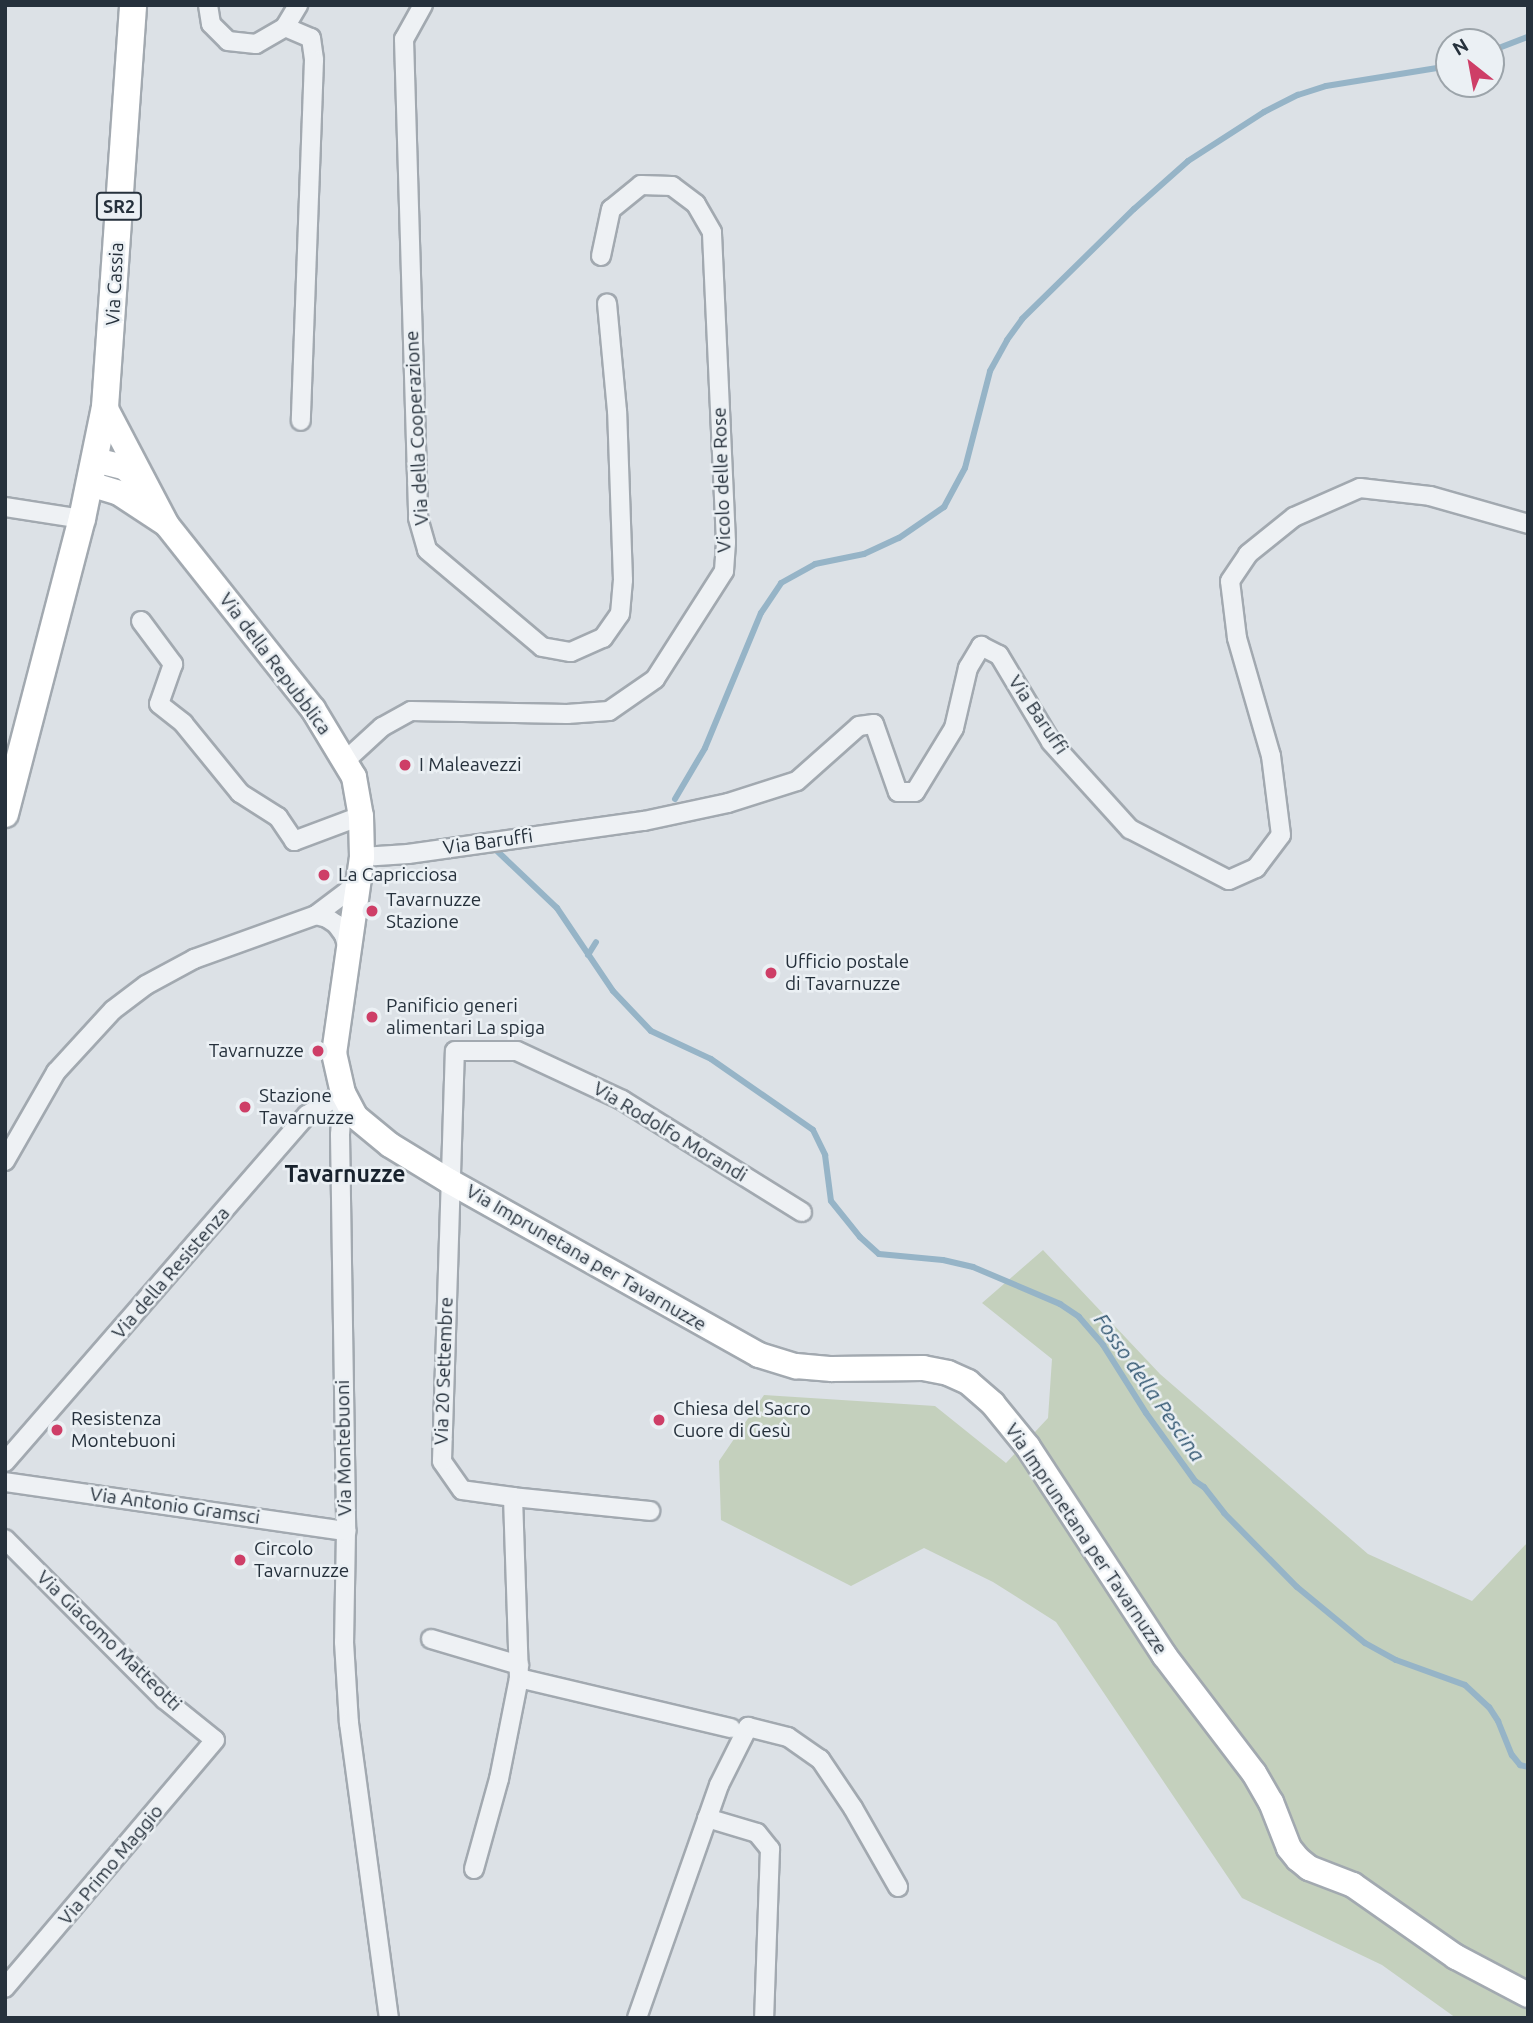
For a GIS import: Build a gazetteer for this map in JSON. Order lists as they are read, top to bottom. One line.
{"streets":{"main road":["SR2","Via Cassia","Via della Repubblica","Via Imprunetana per Tavarnuzze","Via Montebuoni"],"street":["Via della Cooperazione","Vicolo delle Rose","Via Baruffi","Via Rodolfo Morandi","Via della Resistenza","Via 20 Settembre","Via Antonio Gramsci","Via Giacomo Matteotti","Via Primo Maggio"]},"crossings":[["Via Cassia","Via della Repubblica"],["Vicolo delle Rose","Via della Repubblica"],["Via della Repubblica","Via Baruffi"],["Via della Repubblica","Via Montebuoni"],["Via Baruffi","Via Montebuoni"],["Via Rodolfo Morandi","Via Imprunetana per Tavarnuzze"],["Via Rodolfo Morandi","Via 20 Settembre"],["Via Imprunetana per Tavarnuzze","Via della Resistenza"],["Via Imprunetana per Tavarnuzze","Via 20 Settembre"],["Via Imprunetana per Tavarnuzze","Via Montebuoni"],["Via della Resistenza","Via Montebuoni"],["Via Montebuoni","Via Antonio Gramsci"],["Via Giacomo Matteotti","Via Primo Maggio"]],"districts":["Tavarnuzze"],"water":["Fosso della Pescina"],"places":["I Maleavezzi","La Capricciosa","Tavarnuzze Stazione","Ufficio postale di Tavarnuzze","Panificio generi alimentari La spiga","Tavarnuzze","Stazione Tavarnuzze","Chiesa del Sacro Cuore di Gesù","Resistenza Montebuoni","Circolo Tavarnuzze"],"north":"top left"}
